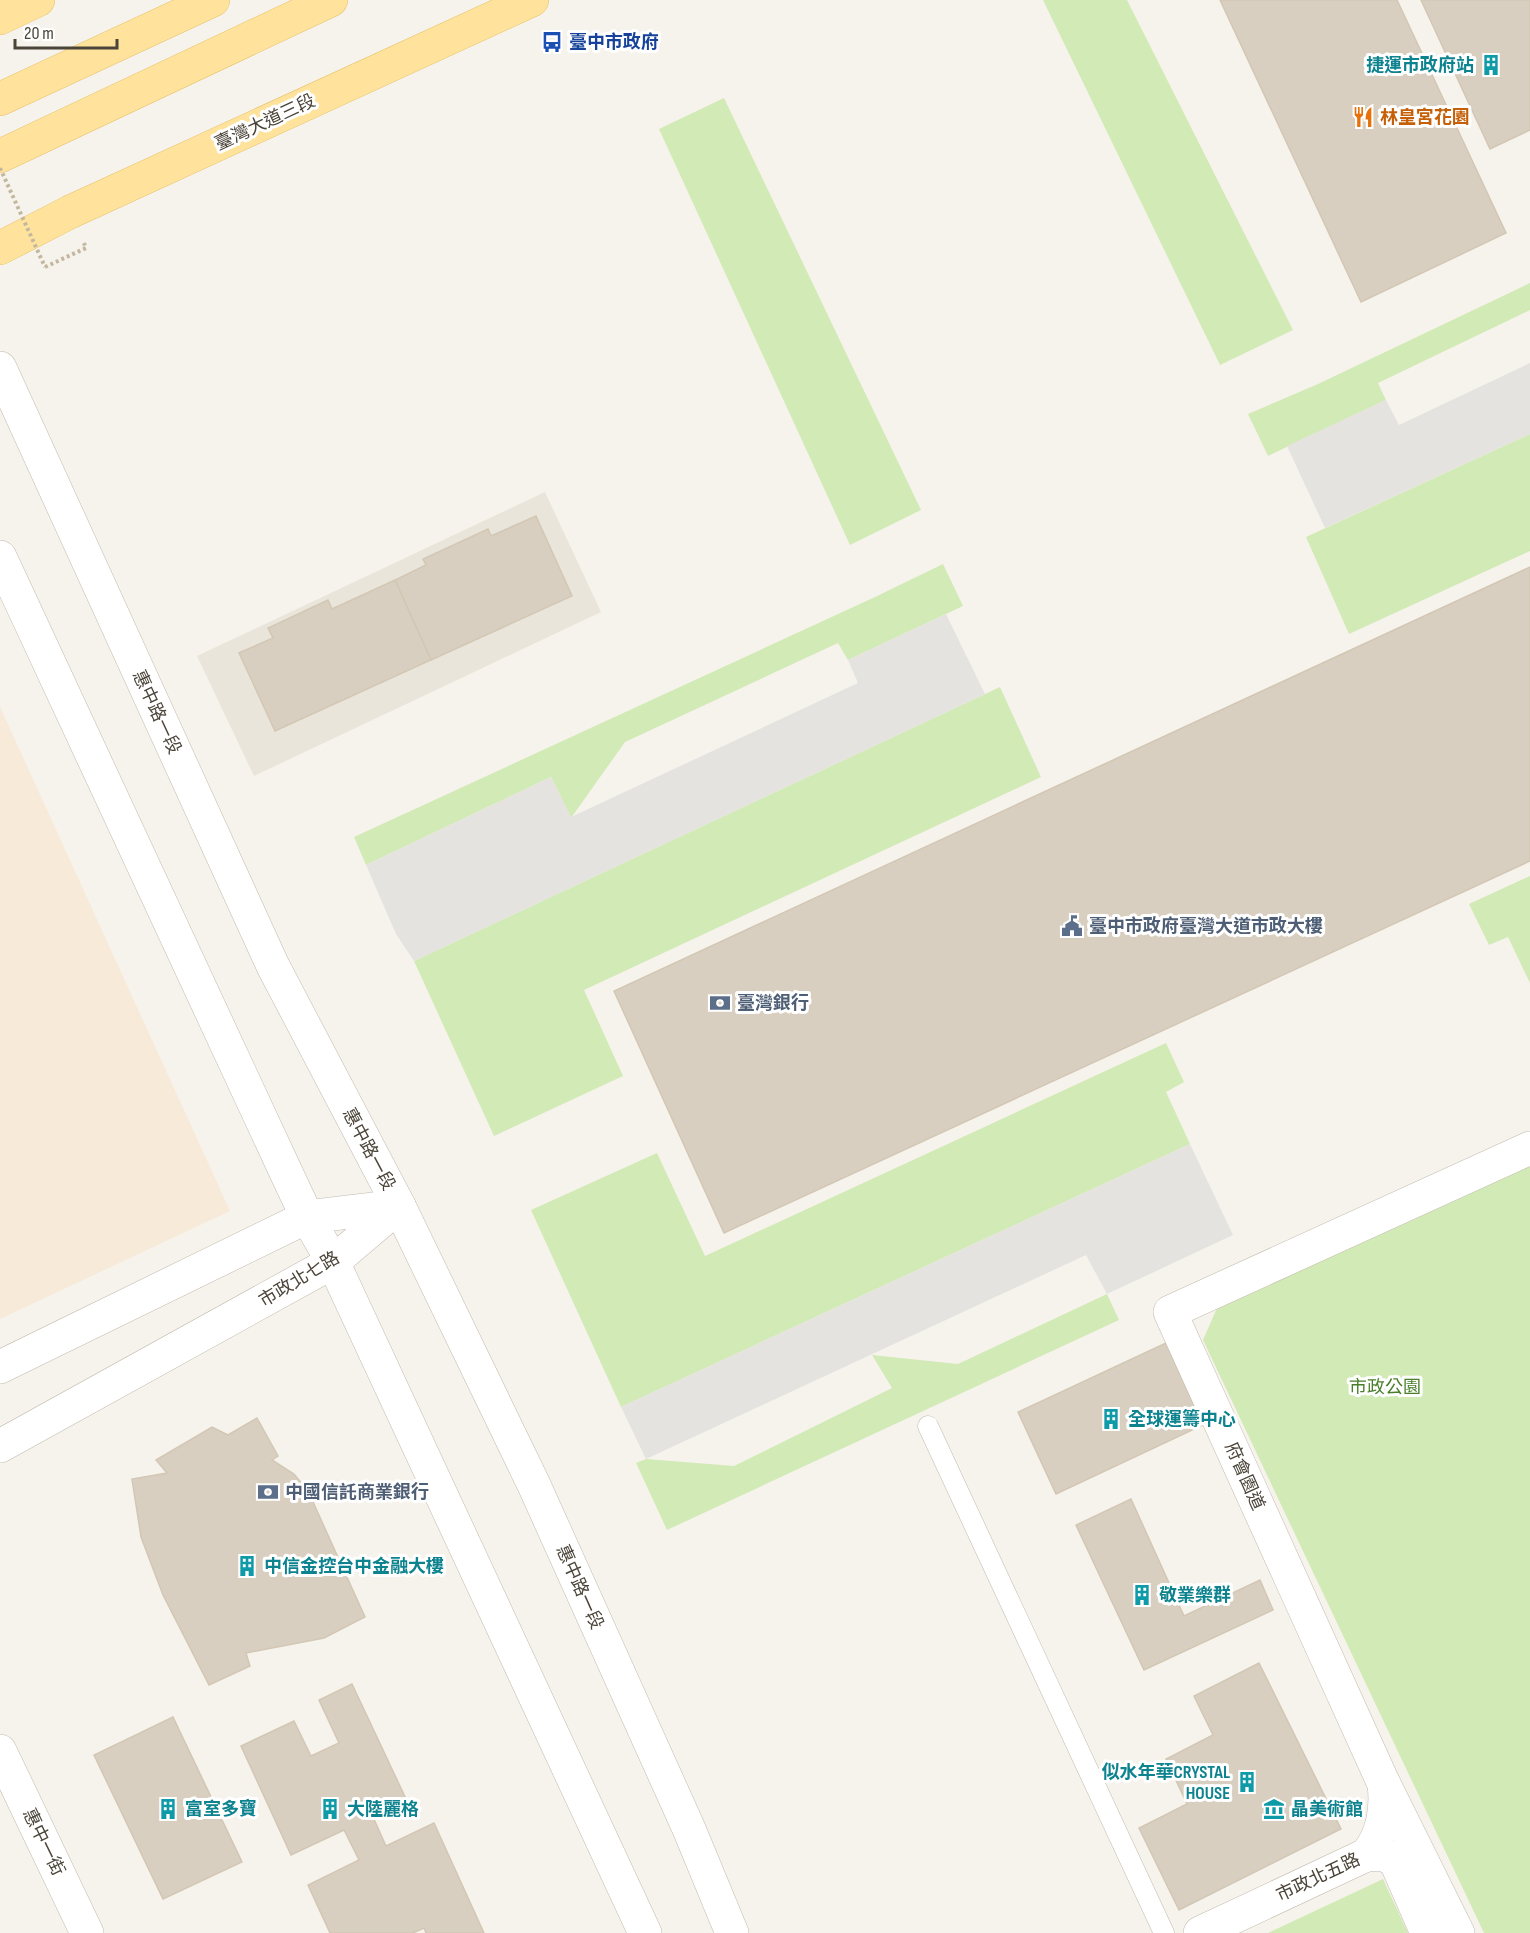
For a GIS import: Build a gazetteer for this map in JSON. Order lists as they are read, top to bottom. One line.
{"streets":{"main road":["臺灣大道三段"],"street":["惠中路一段","市政北七路","府會園道","惠中一街","市政北五路"]},"crossings":[["惠中路一段","市政北七路"],["府會園道","市政北五路"]],"parks":["市政公園"],"places":{"bus stop":["臺中市政府"],"building":["捷運市政府站","全球運籌中心","中信金控台中金融大樓","敬業樂群","似水年華CRYSTAL HOUSE","富室多寶","大陸麗格"],"restaurant":["林皇宮花園"],"public building":["臺中市政府臺灣大道市政大樓"],"bank":["臺灣銀行","中國信託商業銀行"],"museum":["晶美術館"]},"scale_bar":"20 m"}
